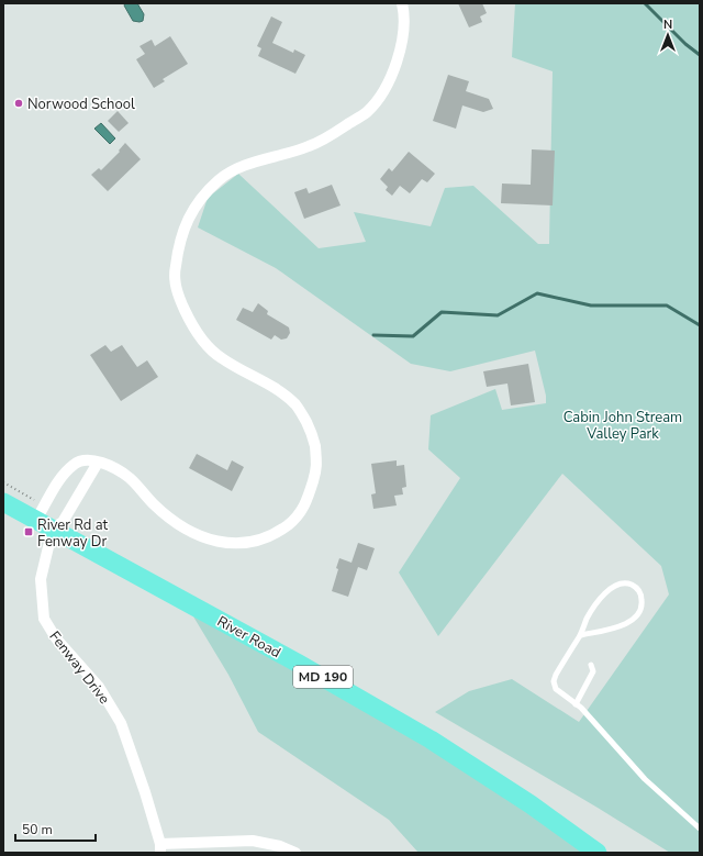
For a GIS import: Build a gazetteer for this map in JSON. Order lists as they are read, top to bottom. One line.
{"streets":{"main road":["River Road","MD 190"],"street":["Fenway Drive"]},"crossings":[["River Road","Fenway Drive"]],"parks":["Cabin John Stream Valley Park"],"places":{"other":["Norwood School"],"transit":["River Rd at Fenway Dr"]},"scale_bar":"50 m","north":"top"}
